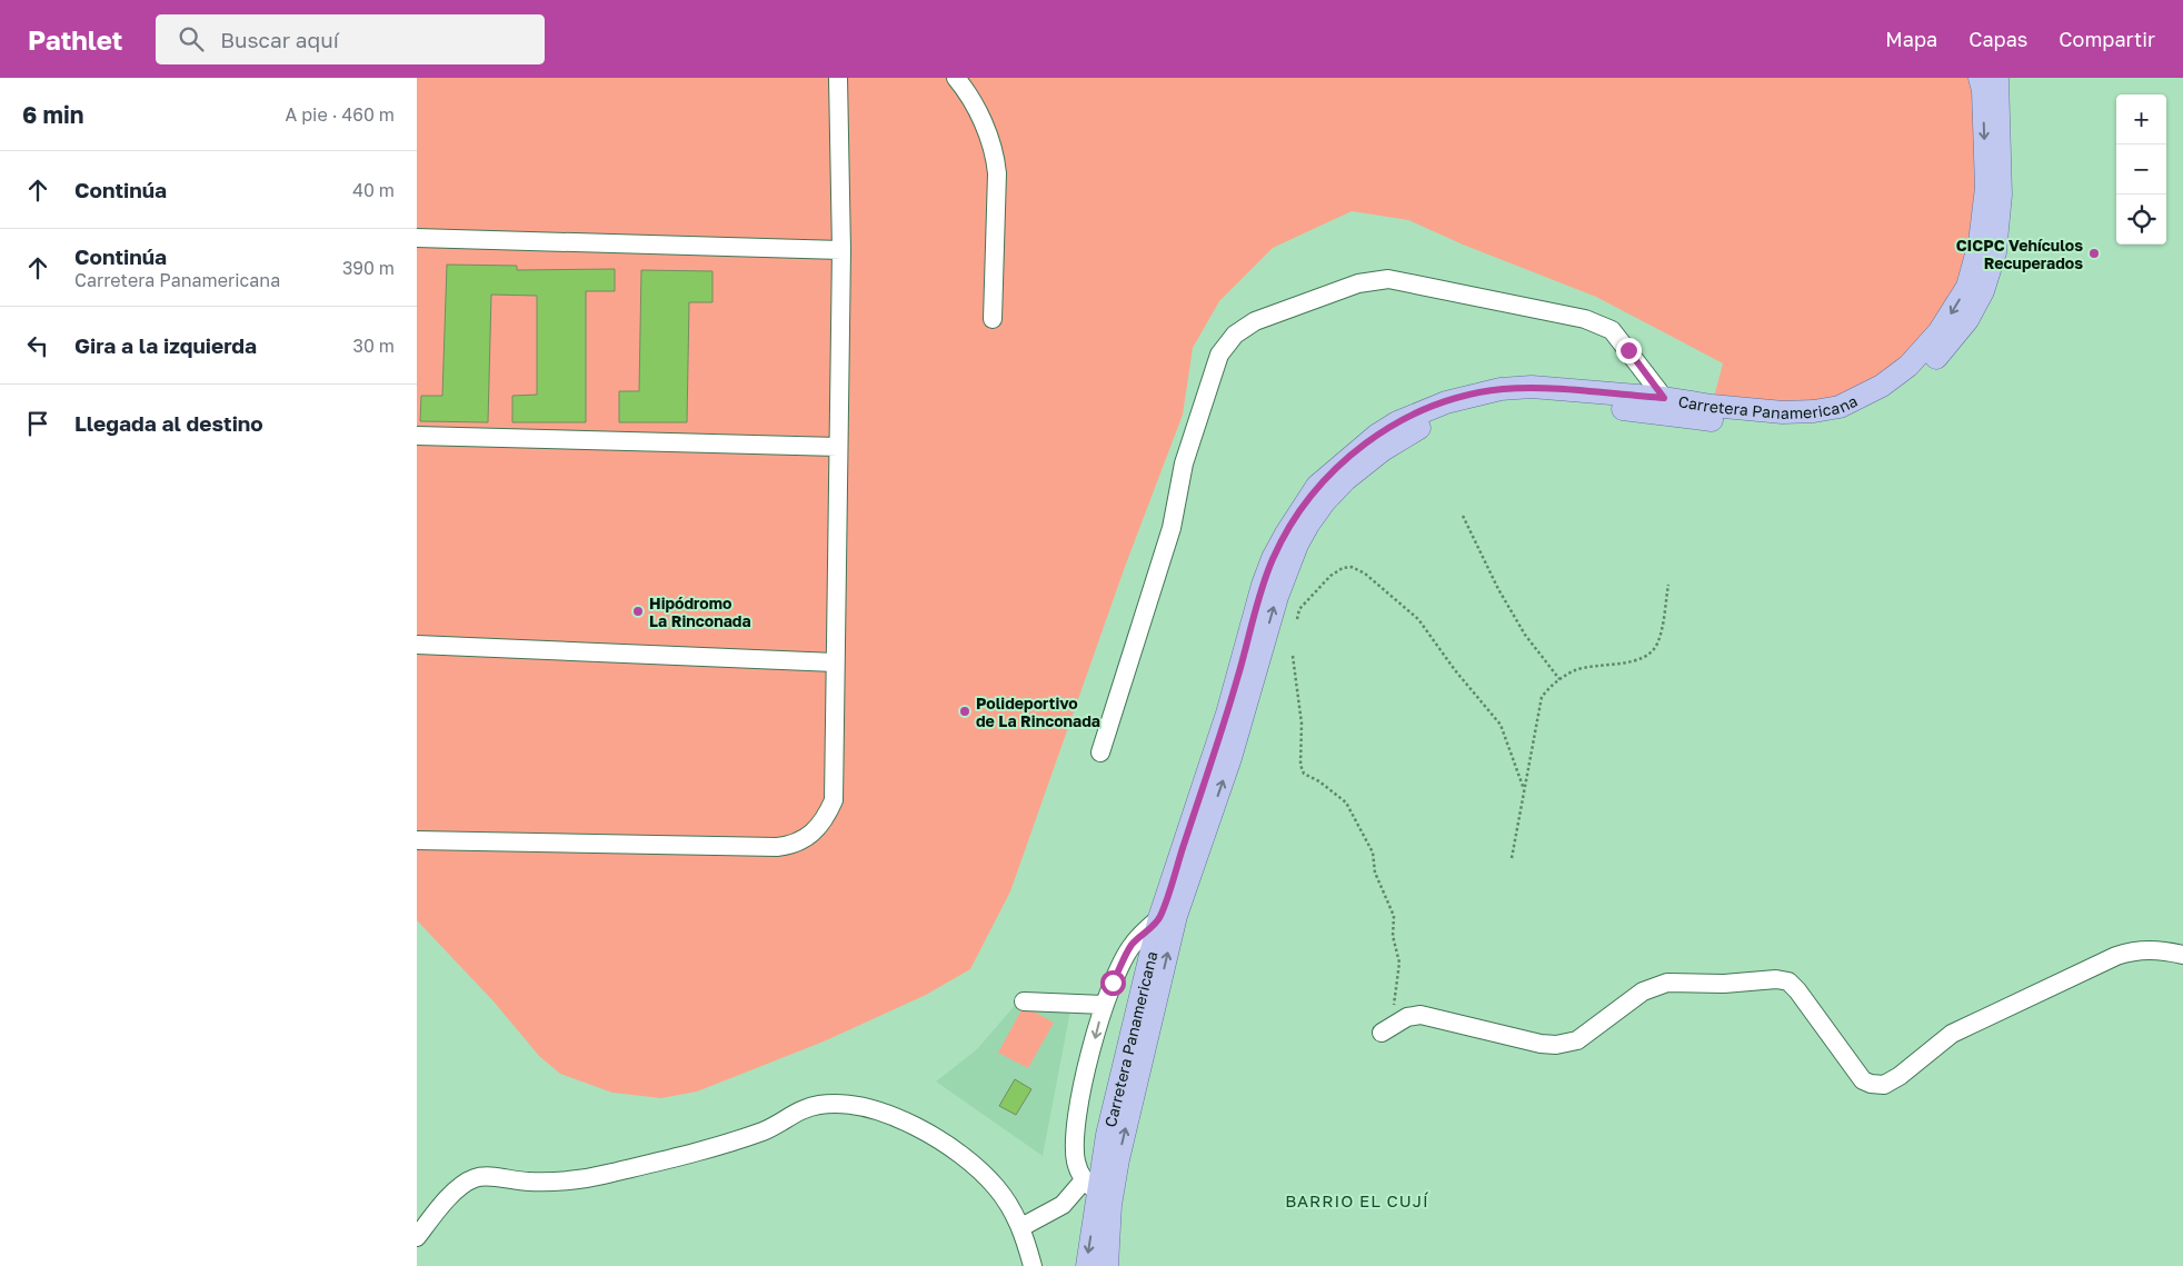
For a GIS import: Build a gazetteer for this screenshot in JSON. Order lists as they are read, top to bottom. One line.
{"streets":{"main road":["Carretera Panamericana"]},"districts":["BARRIO EL CUJÍ"],"places":["CICPC Vehículos Recuperados","Hipódromo La Rinconada","Polideportivo de La Rinconada"],"page":{"header":"Pathlet","search":"Buscar aquí","nav":["Mapa","Capas","Compartir"],"heading":["6 min","A pie · 460 m"],"map_buttons":["+","−"],"list":[["Continúa","40 m"],["Continúa","Carretera Panamericana","390 m"],["Gira a la izquierda","30 m"],"Llegada al destino"]}}
